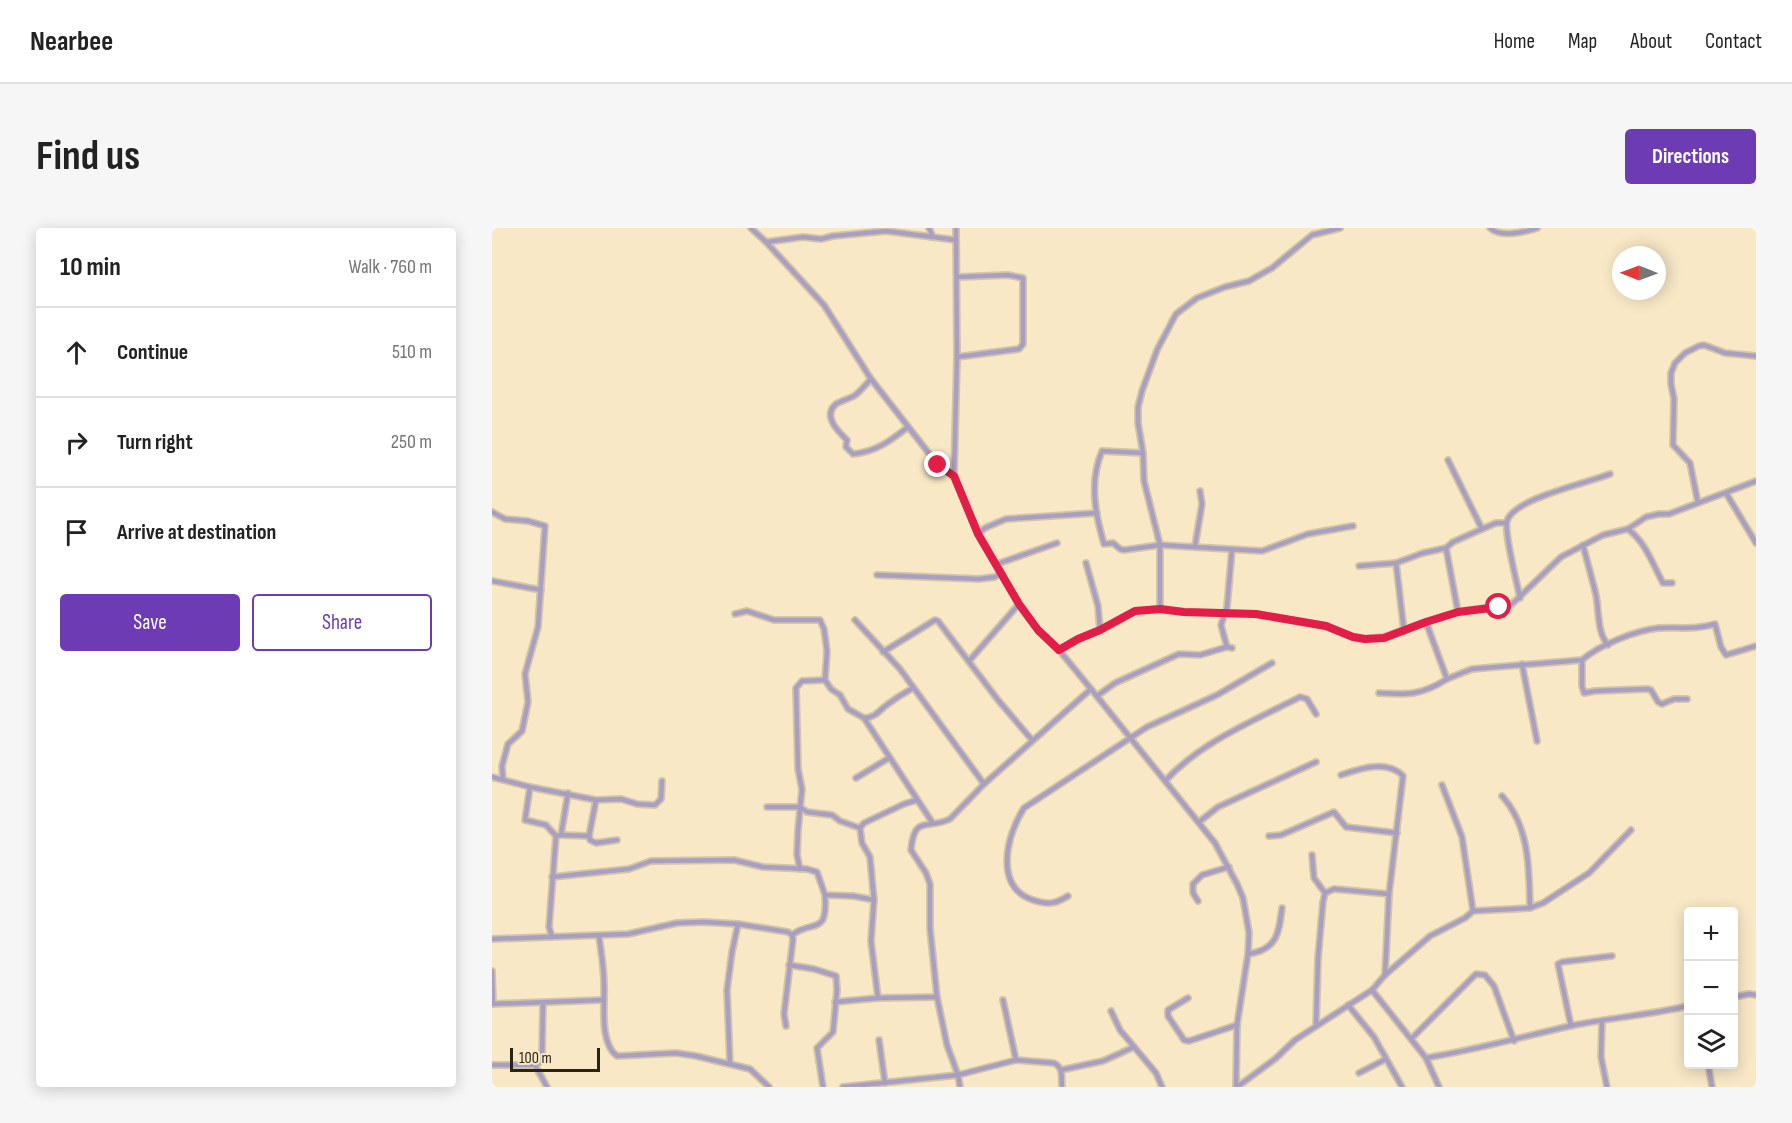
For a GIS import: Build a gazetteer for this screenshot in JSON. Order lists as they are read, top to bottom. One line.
{"scale_bar":"100 m","north":"left","page":{"header":"Nearbee","nav":["Home","Map","About","Contact"],"buttons":["Directions",["Save","Share"]],"title":"Find us","heading":["10 min","Walk · 760 m"],"list":[["Continue","510 m"],["Turn right","250 m"],"Arrive at destination"],"map_buttons":["+","−"],"scale":"100 m"}}
